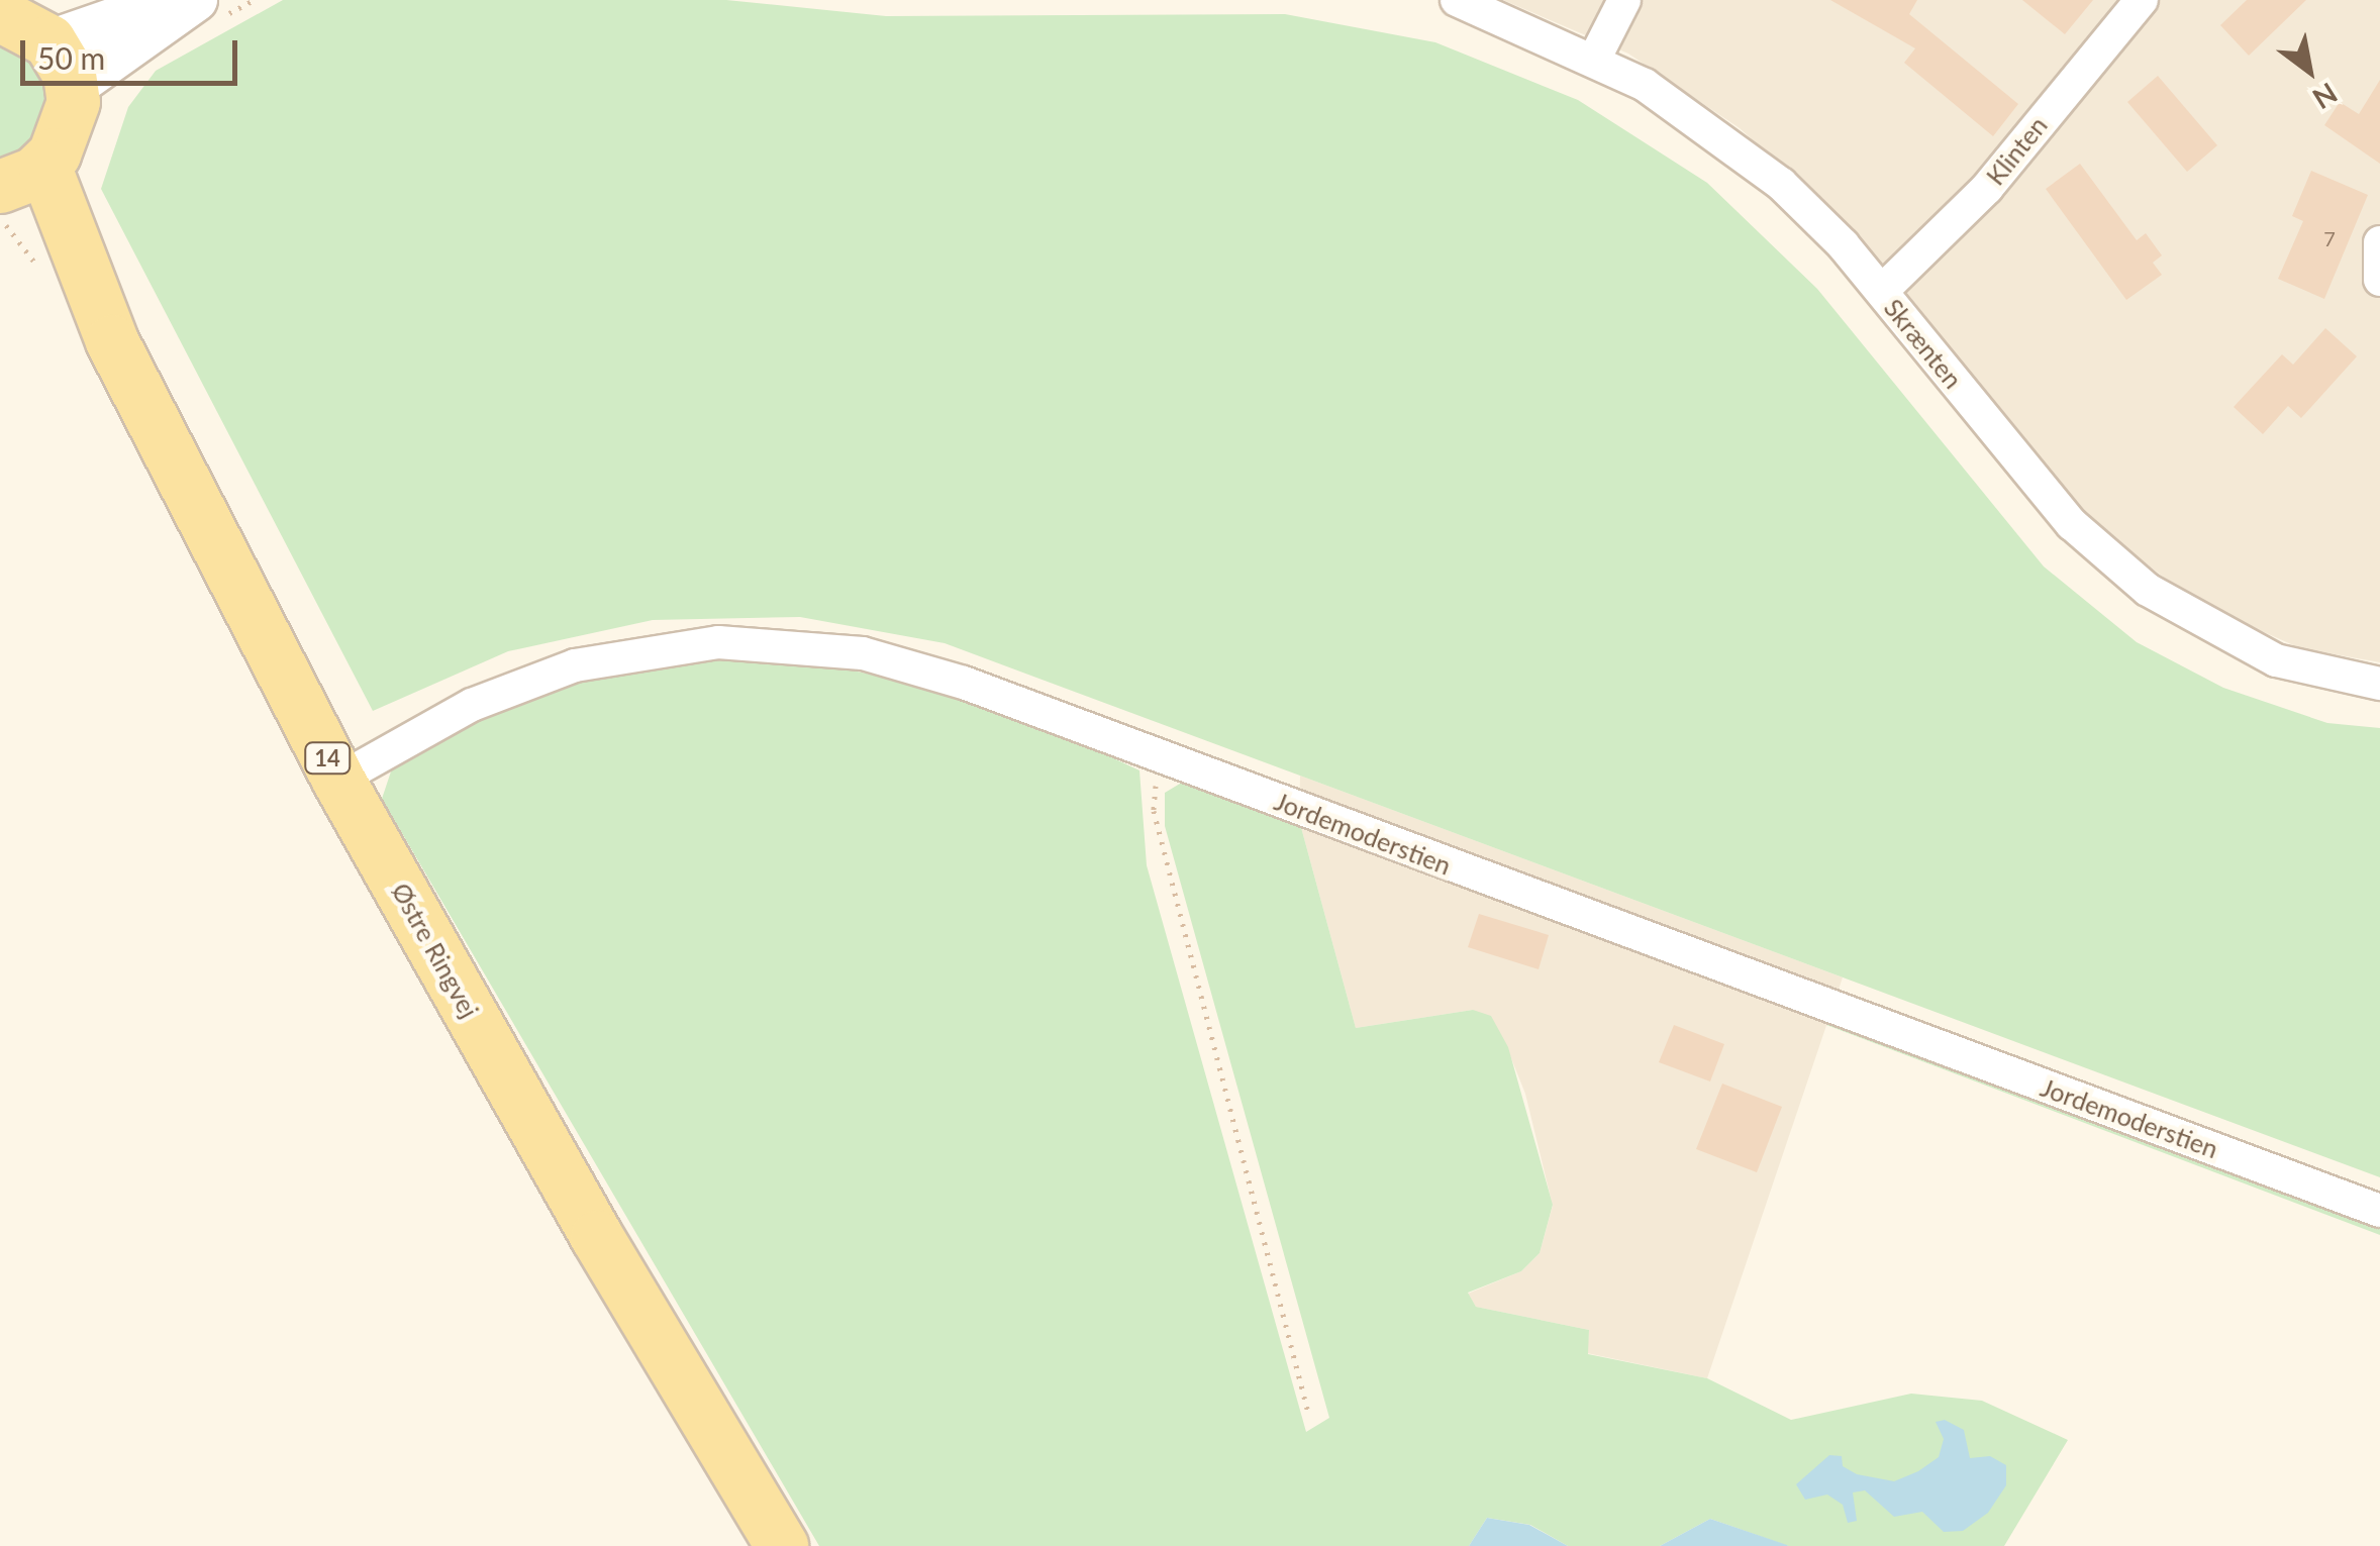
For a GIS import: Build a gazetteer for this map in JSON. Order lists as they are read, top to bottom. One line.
{"streets":{"main road":["14","Østre Ringvej"],"street":["Klinten","Skrænten","Jordemoderstien"]},"crossings":[["Klinten","Skrænten"],["14","Østre Ringvej"],["Jordemoderstien","Østre Ringvej"]],"house_numbers":["7"],"scale_bar":"50 m","north":"bottom right"}
